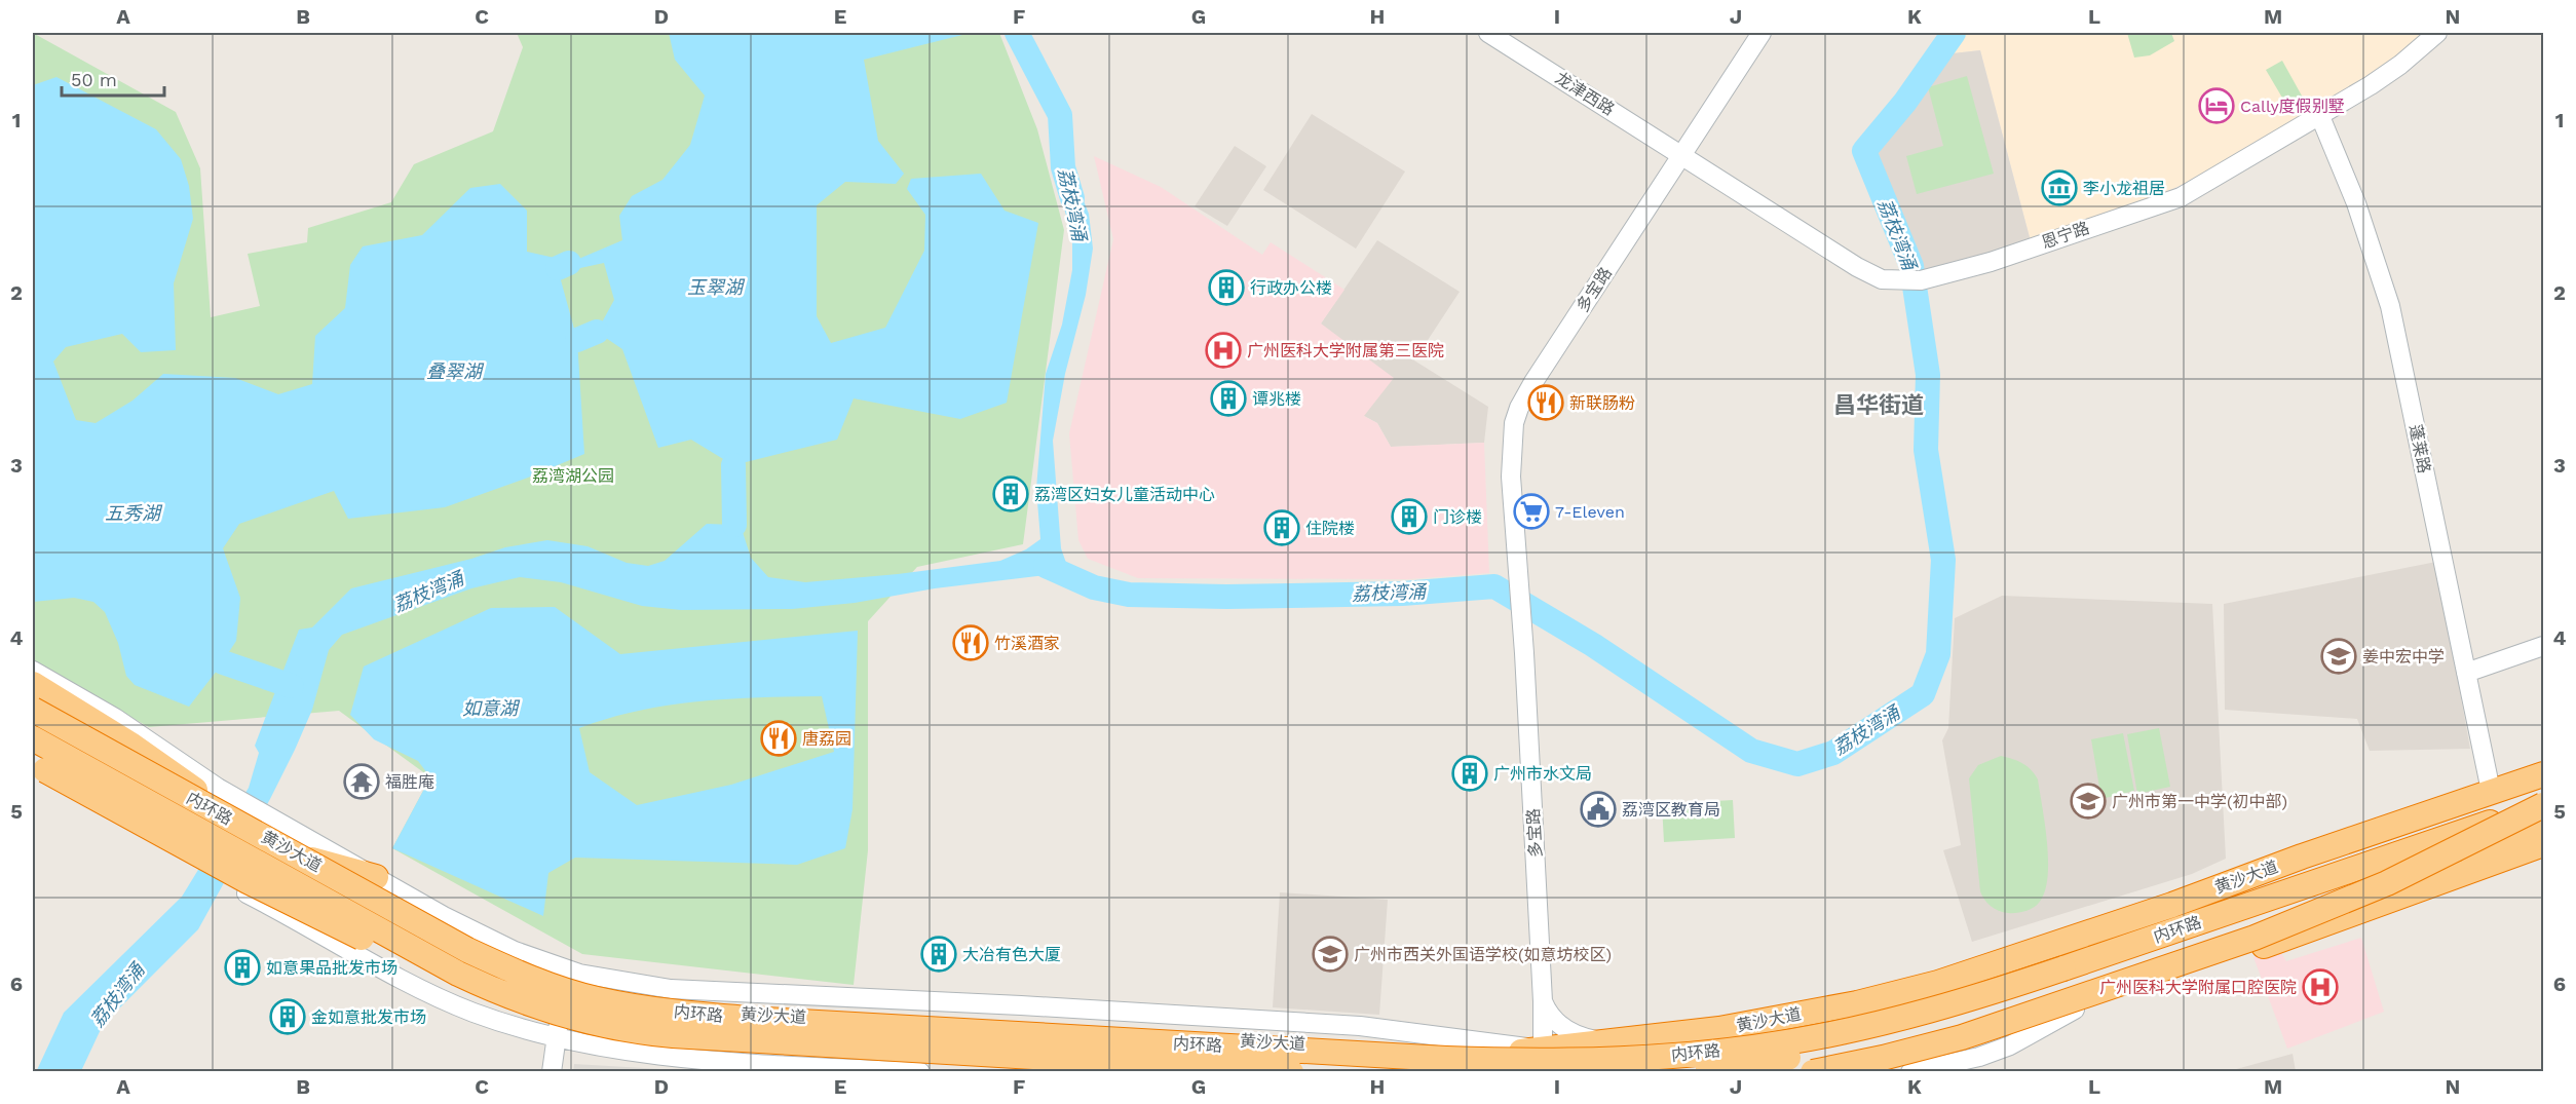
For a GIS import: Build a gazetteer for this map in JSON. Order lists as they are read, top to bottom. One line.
{"streets":{"highway":["内环路","黄沙大道"],"street":["龙津西路","恩宁路","多宝路","蓬莱路"]},"crossings":[["龙津西路","恩宁路"],["龙津西路","多宝路"],["恩宁路","多宝路"],["恩宁路","蓬莱路"],["多宝路","黄沙大道"],["蓬莱路","黄沙大道"],["内环路","黄沙大道"]],"districts":["昌华街道"],"water":["荔枝湾涌","玉翠湖","叠翠湖","五秀湖","如意湖"],"parks":["荔湾湖公园"],"places":{"hotel":["Cally度假别墅"],"museum":["李小龙祖居"],"building":["行政办公楼","谭兆楼","荔湾区妇女儿童活动中心","门诊楼","住院楼","广州市水文局","大冶有色大厦","如意果品批发市场","金如意批发市场"],"hospital":["广州医科大学附属第三医院","广州医科大学附属口腔医院"],"restaurant":["新联肠粉","竹溪酒家","唐荔园"],"supermarket":["7-Eleven"],"school or university":["姜中宏中学","广州市第一中学(初中部)","广州市西关外国语学校(如意坊校区)"],"temple":["福胜庵"],"public building":["荔湾区教育局"]},"scale_bar":"50 m","grid":{"columns":["A","B","C","D","E","F","G","H","I","J","K","L","M","N"],"rows":["1","2","3","4","5","6"]}}
